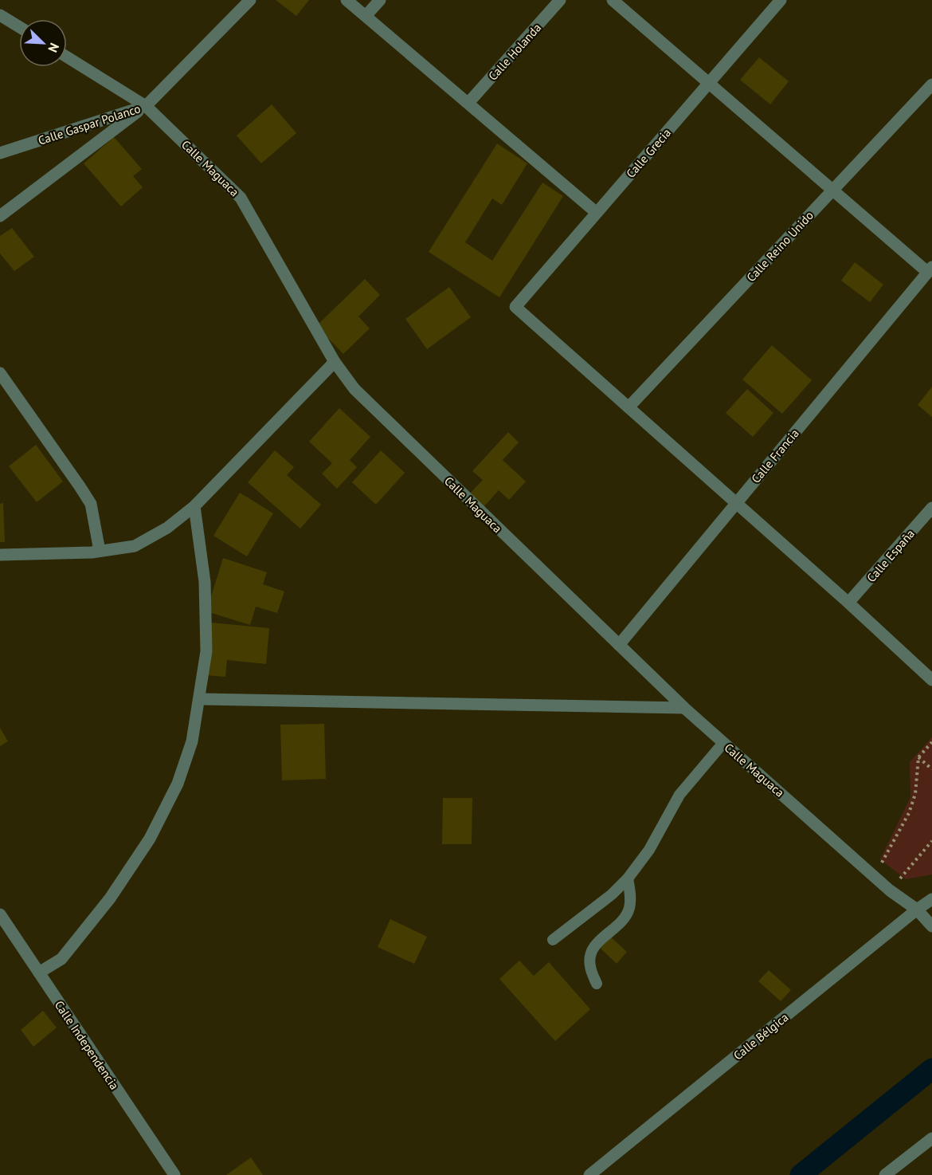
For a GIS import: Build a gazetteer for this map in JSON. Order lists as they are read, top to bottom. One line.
{"streets":{"street":["Calle Holanda","Calle Gaspar Polanco","Calle Grecia","Calle Maguaca","Calle Reino Unido","Calle Francia","Calle España","Calle Bélgica","Calle Independencia"]},"crossings":[["Calle Gaspar Polanco","Calle Maguaca"],["Calle Grecia","Calle Reino Unido"],["Calle Maguaca","Calle Francia"],["Calle Maguaca","Calle Bélgica"]],"north":"bottom right"}
